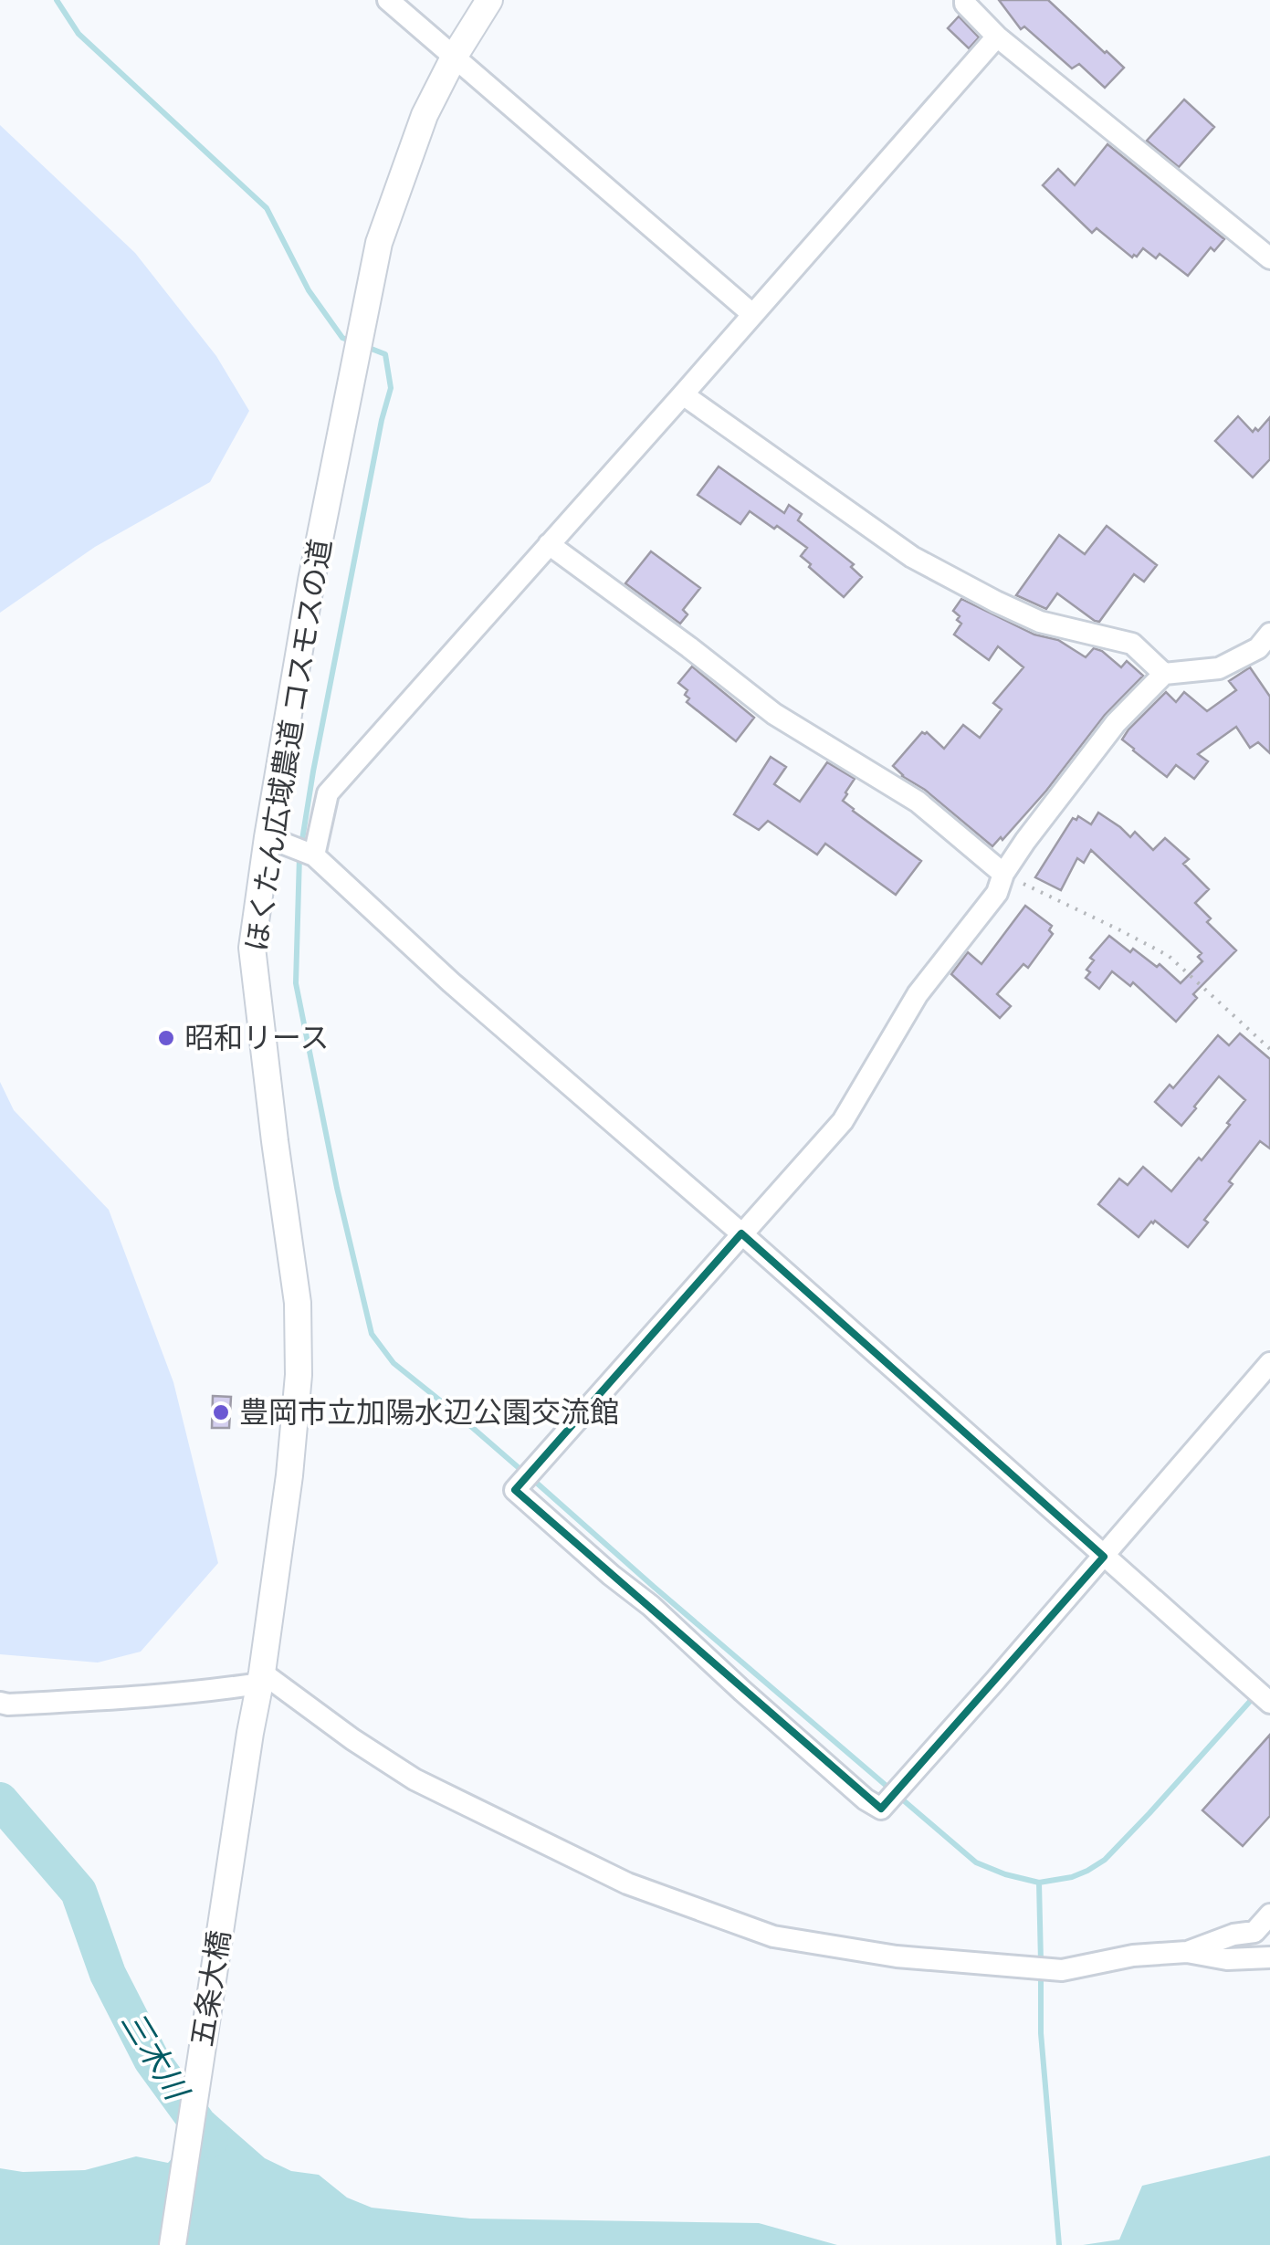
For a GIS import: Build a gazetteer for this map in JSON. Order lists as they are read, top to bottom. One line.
{"streets":{"street":["ほくたん広域農道 コスモスの道","五条大橋"]},"crossings":[["ほくたん広域農道 コスモスの道","五条大橋"]],"water":["三木川"],"places":["昭和リース","豊岡市立加陽水辺公園交流館"]}
